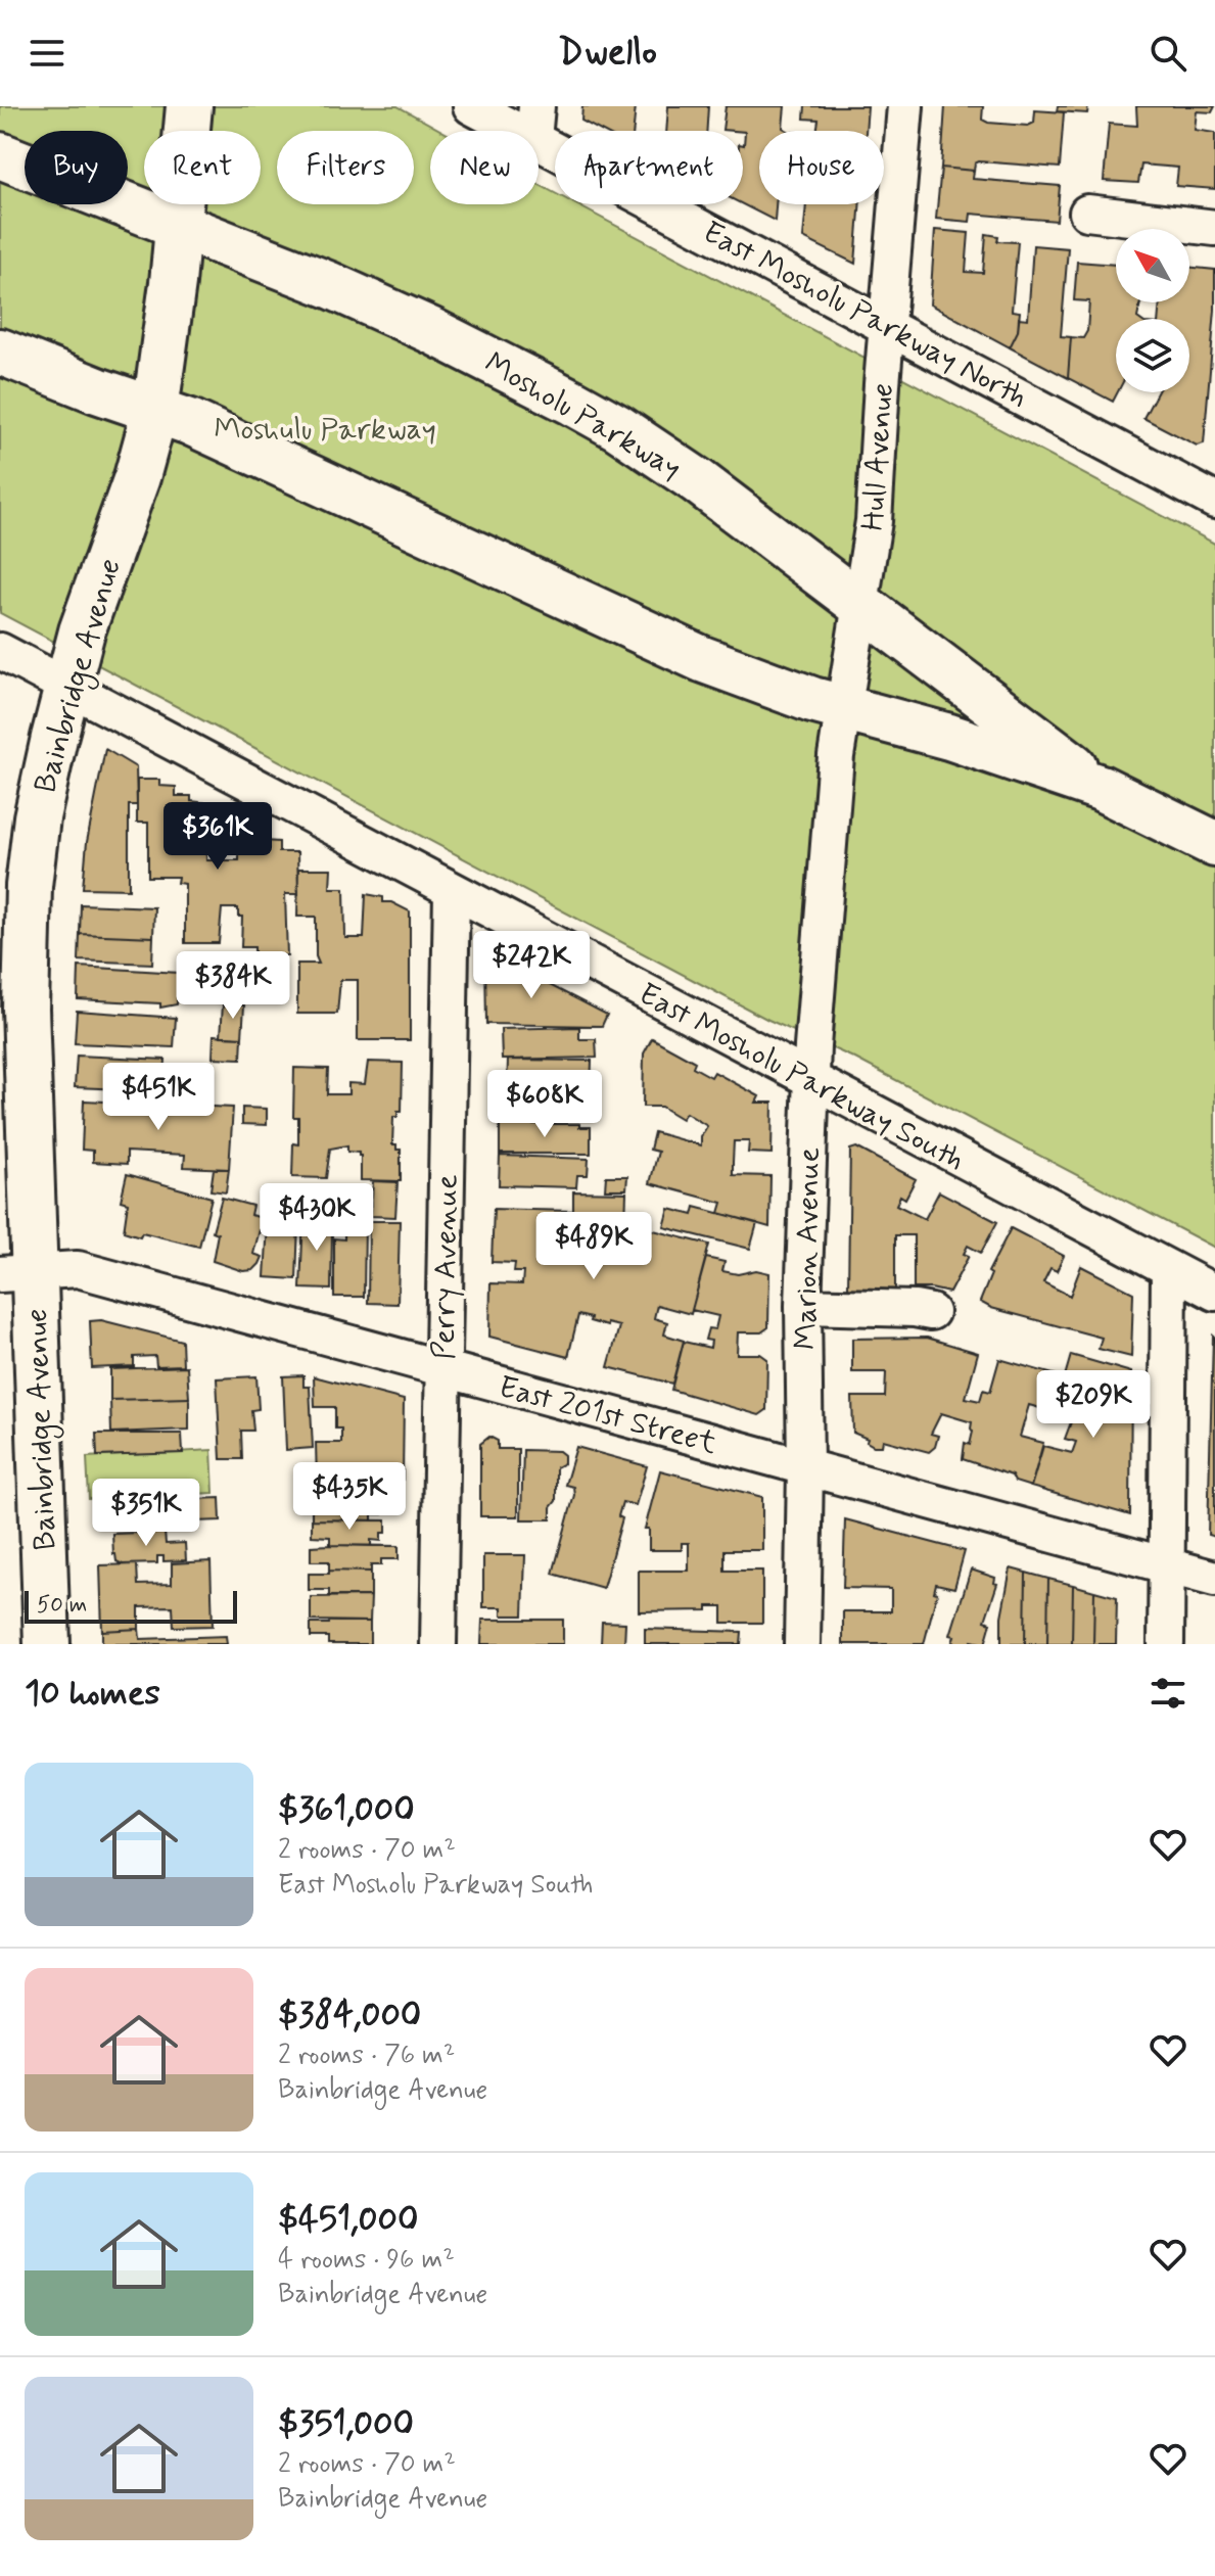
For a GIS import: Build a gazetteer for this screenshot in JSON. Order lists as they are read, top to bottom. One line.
{"streets":{"main road":["Mosholu Parkway","Bainbridge Avenue"],"street":["East Mosholu Parkway North","Hull Avenue","East Mosholu Parkway South","Marion Avenue","Perry Avenue","East 201st Street"]},"crossings":[["East Mosholu Parkway North","Hull Avenue"],["Mosholu Parkway","Hull Avenue"],["Mosholu Parkway","Bainbridge Avenue"],["Mosholu Parkway","Marion Avenue"],["Hull Avenue","Marion Avenue"],["Bainbridge Avenue","East Mosholu Parkway South"],["Bainbridge Avenue","East 201st Street"],["East Mosholu Parkway South","Marion Avenue"],["East Mosholu Parkway South","Perry Avenue"],["Marion Avenue","East 201st Street"],["Perry Avenue","East 201st Street"]],"parks":["Moshulu Parkway"],"scale_bar":"50 m","north":"top left","page":{"header":"Dwello","chip":["Buy","Rent","Filters","New","Apartment","House"],"price":["$361K","$242K","$384K","$451K","$608K","$430K","$489K","$209K","$435K","$351K"],"scale":"50 m","heading":"10 homes","list":[{"name":"$361,000","note":"2 rooms · 70 m² · East Mosholu Parkway South"},{"name":"$384,000","note":"2 rooms · 76 m² · Bainbridge Avenue"},{"name":"$451,000","note":"4 rooms · 96 m² · Bainbridge Avenue"},{"name":"$351,000","note":"2 rooms · 70 m² · Bainbridge Avenue"}]}}
